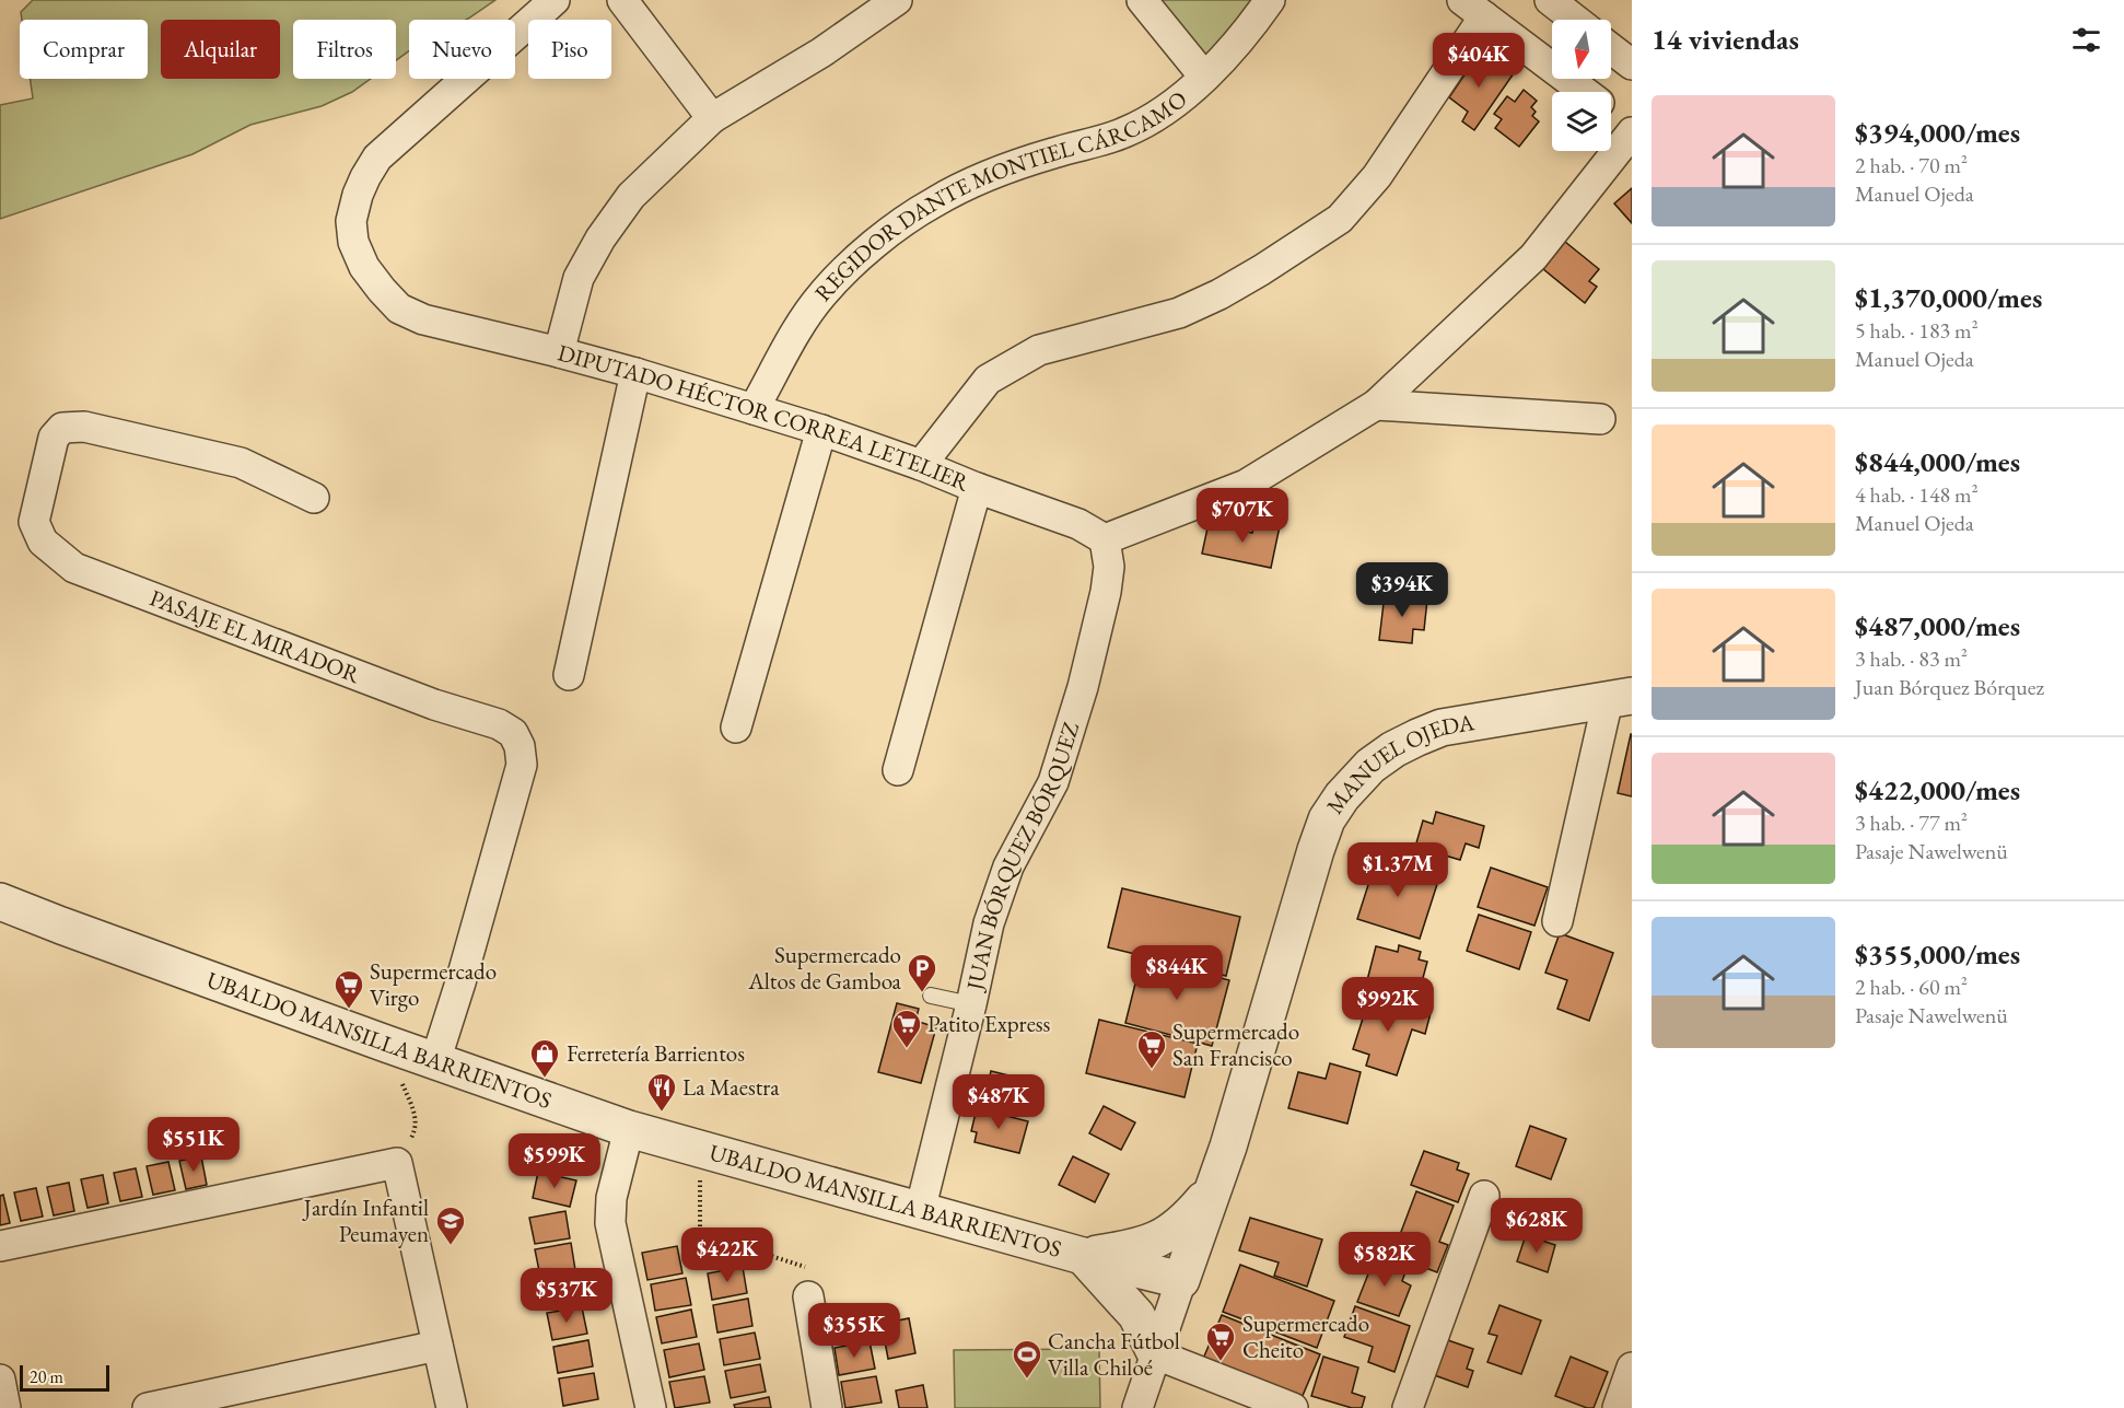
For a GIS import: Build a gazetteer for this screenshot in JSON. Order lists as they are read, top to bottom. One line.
{"streets":{"street":["REGIDOR DANTE MONTIEL CÁRCAMO","DIPUTADO HÉCTOR CORREA LETELIER","PASAJE EL MIRADOR","MANUEL OJEDA","JUAN BÓRQUEZ BÓRQUEZ","UBALDO MANSILLA BARRIENTOS"]},"crossings":[["REGIDOR DANTE MONTIEL CÁRCAMO","DIPUTADO HÉCTOR CORREA LETELIER"],["DIPUTADO HÉCTOR CORREA LETELIER","JUAN BÓRQUEZ BÓRQUEZ"],["PASAJE EL MIRADOR","UBALDO MANSILLA BARRIENTOS"],["JUAN BÓRQUEZ BÓRQUEZ","UBALDO MANSILLA BARRIENTOS"]],"places":{"parking":["Supermercado Altos de Gamboa"],"supermarket":["Supermercado Virgo","Patito Express","Supermercado San Francisco","Supermercado Cheito"],"shop":["Ferretería Barrientos"],"restaurant":["La Maestra"],"school or university":["Jardín Infantil Peumayen"],"sports":["Cancha Fútbol Villa Chiloé"]},"scale_bar":"20 m","north":"bottom","page":{"heading":"14 viviendas","chip":["Comprar","Alquilar","Filtros","Nuevo","Piso"],"price":["$404K","$707K","$394K","$1.37M","$844K","$992K","$487K","$551K","$599K","$628K","$422K","$582K","$537K","$355K"],"list":[{"name":"$394,000/mes","note":"2 hab. · 70 m² · Manuel Ojeda"},{"name":"$1,370,000/mes","note":"5 hab. · 183 m² · Manuel Ojeda"},{"name":"$844,000/mes","note":"4 hab. · 148 m² · Manuel Ojeda"},{"name":"$487,000/mes","note":"3 hab. · 83 m² · Juan Bórquez Bórquez"},{"name":"$422,000/mes","note":"3 hab. · 77 m² · Pasaje Nawelwenü"},{"name":"$355,000/mes","note":"2 hab. · 60 m² · Pasaje Nawelwenü"}],"scale":"20 m"}}
